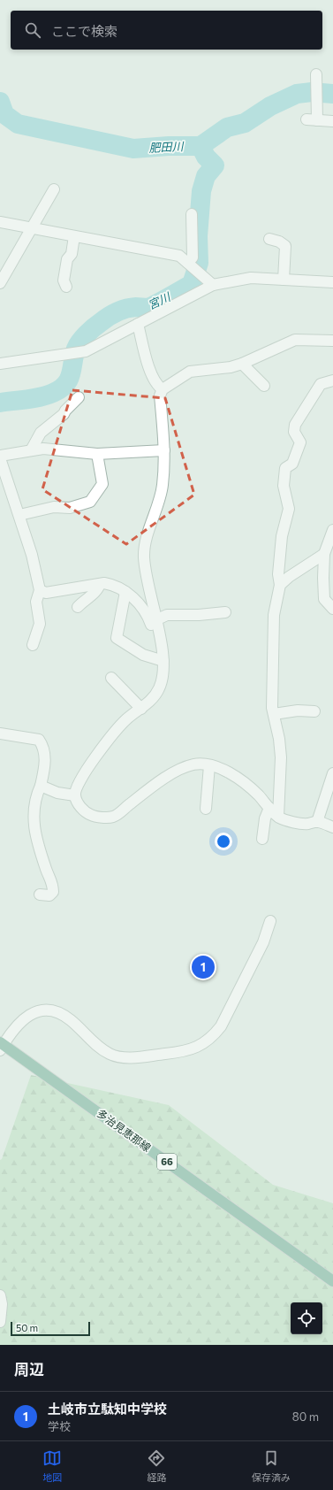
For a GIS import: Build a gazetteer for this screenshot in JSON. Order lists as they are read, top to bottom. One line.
{"streets":{"main road":["多治見恵那線","66"]},"water":["肥田川","宮川"],"scale_bar":"50 m","page":{"search":"ここで検索","pins":"1","scale":"50 m","heading":"周辺","list":[{"mark":"1","name":"土岐市立駄知中学校","note":"学校","value":"80 m"}],"nav":["地図","経路","保存済み"]}}
